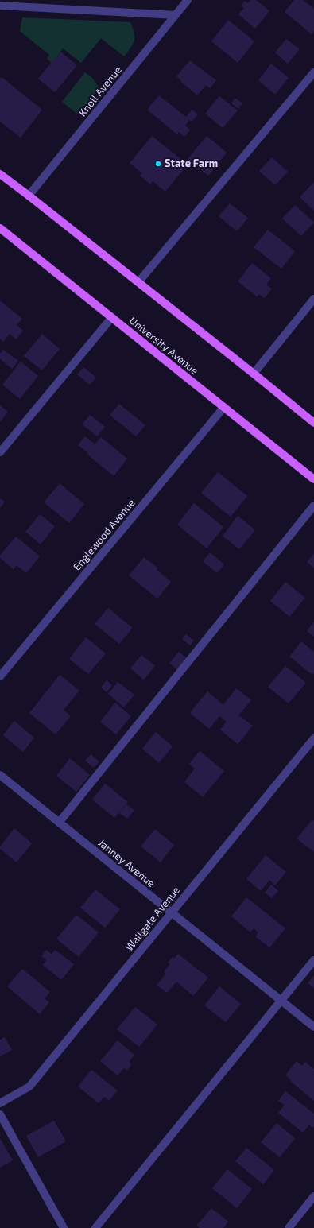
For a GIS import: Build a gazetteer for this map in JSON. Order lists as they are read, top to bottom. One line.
{"streets":{"main road":["University Avenue"],"street":["Knoll Avenue","Englewood Avenue","Janney Avenue","Wallgate Avenue"]},"crossings":[["University Avenue","Englewood Avenue"],["Janney Avenue","Wallgate Avenue"]],"places":["State Farm"]}
